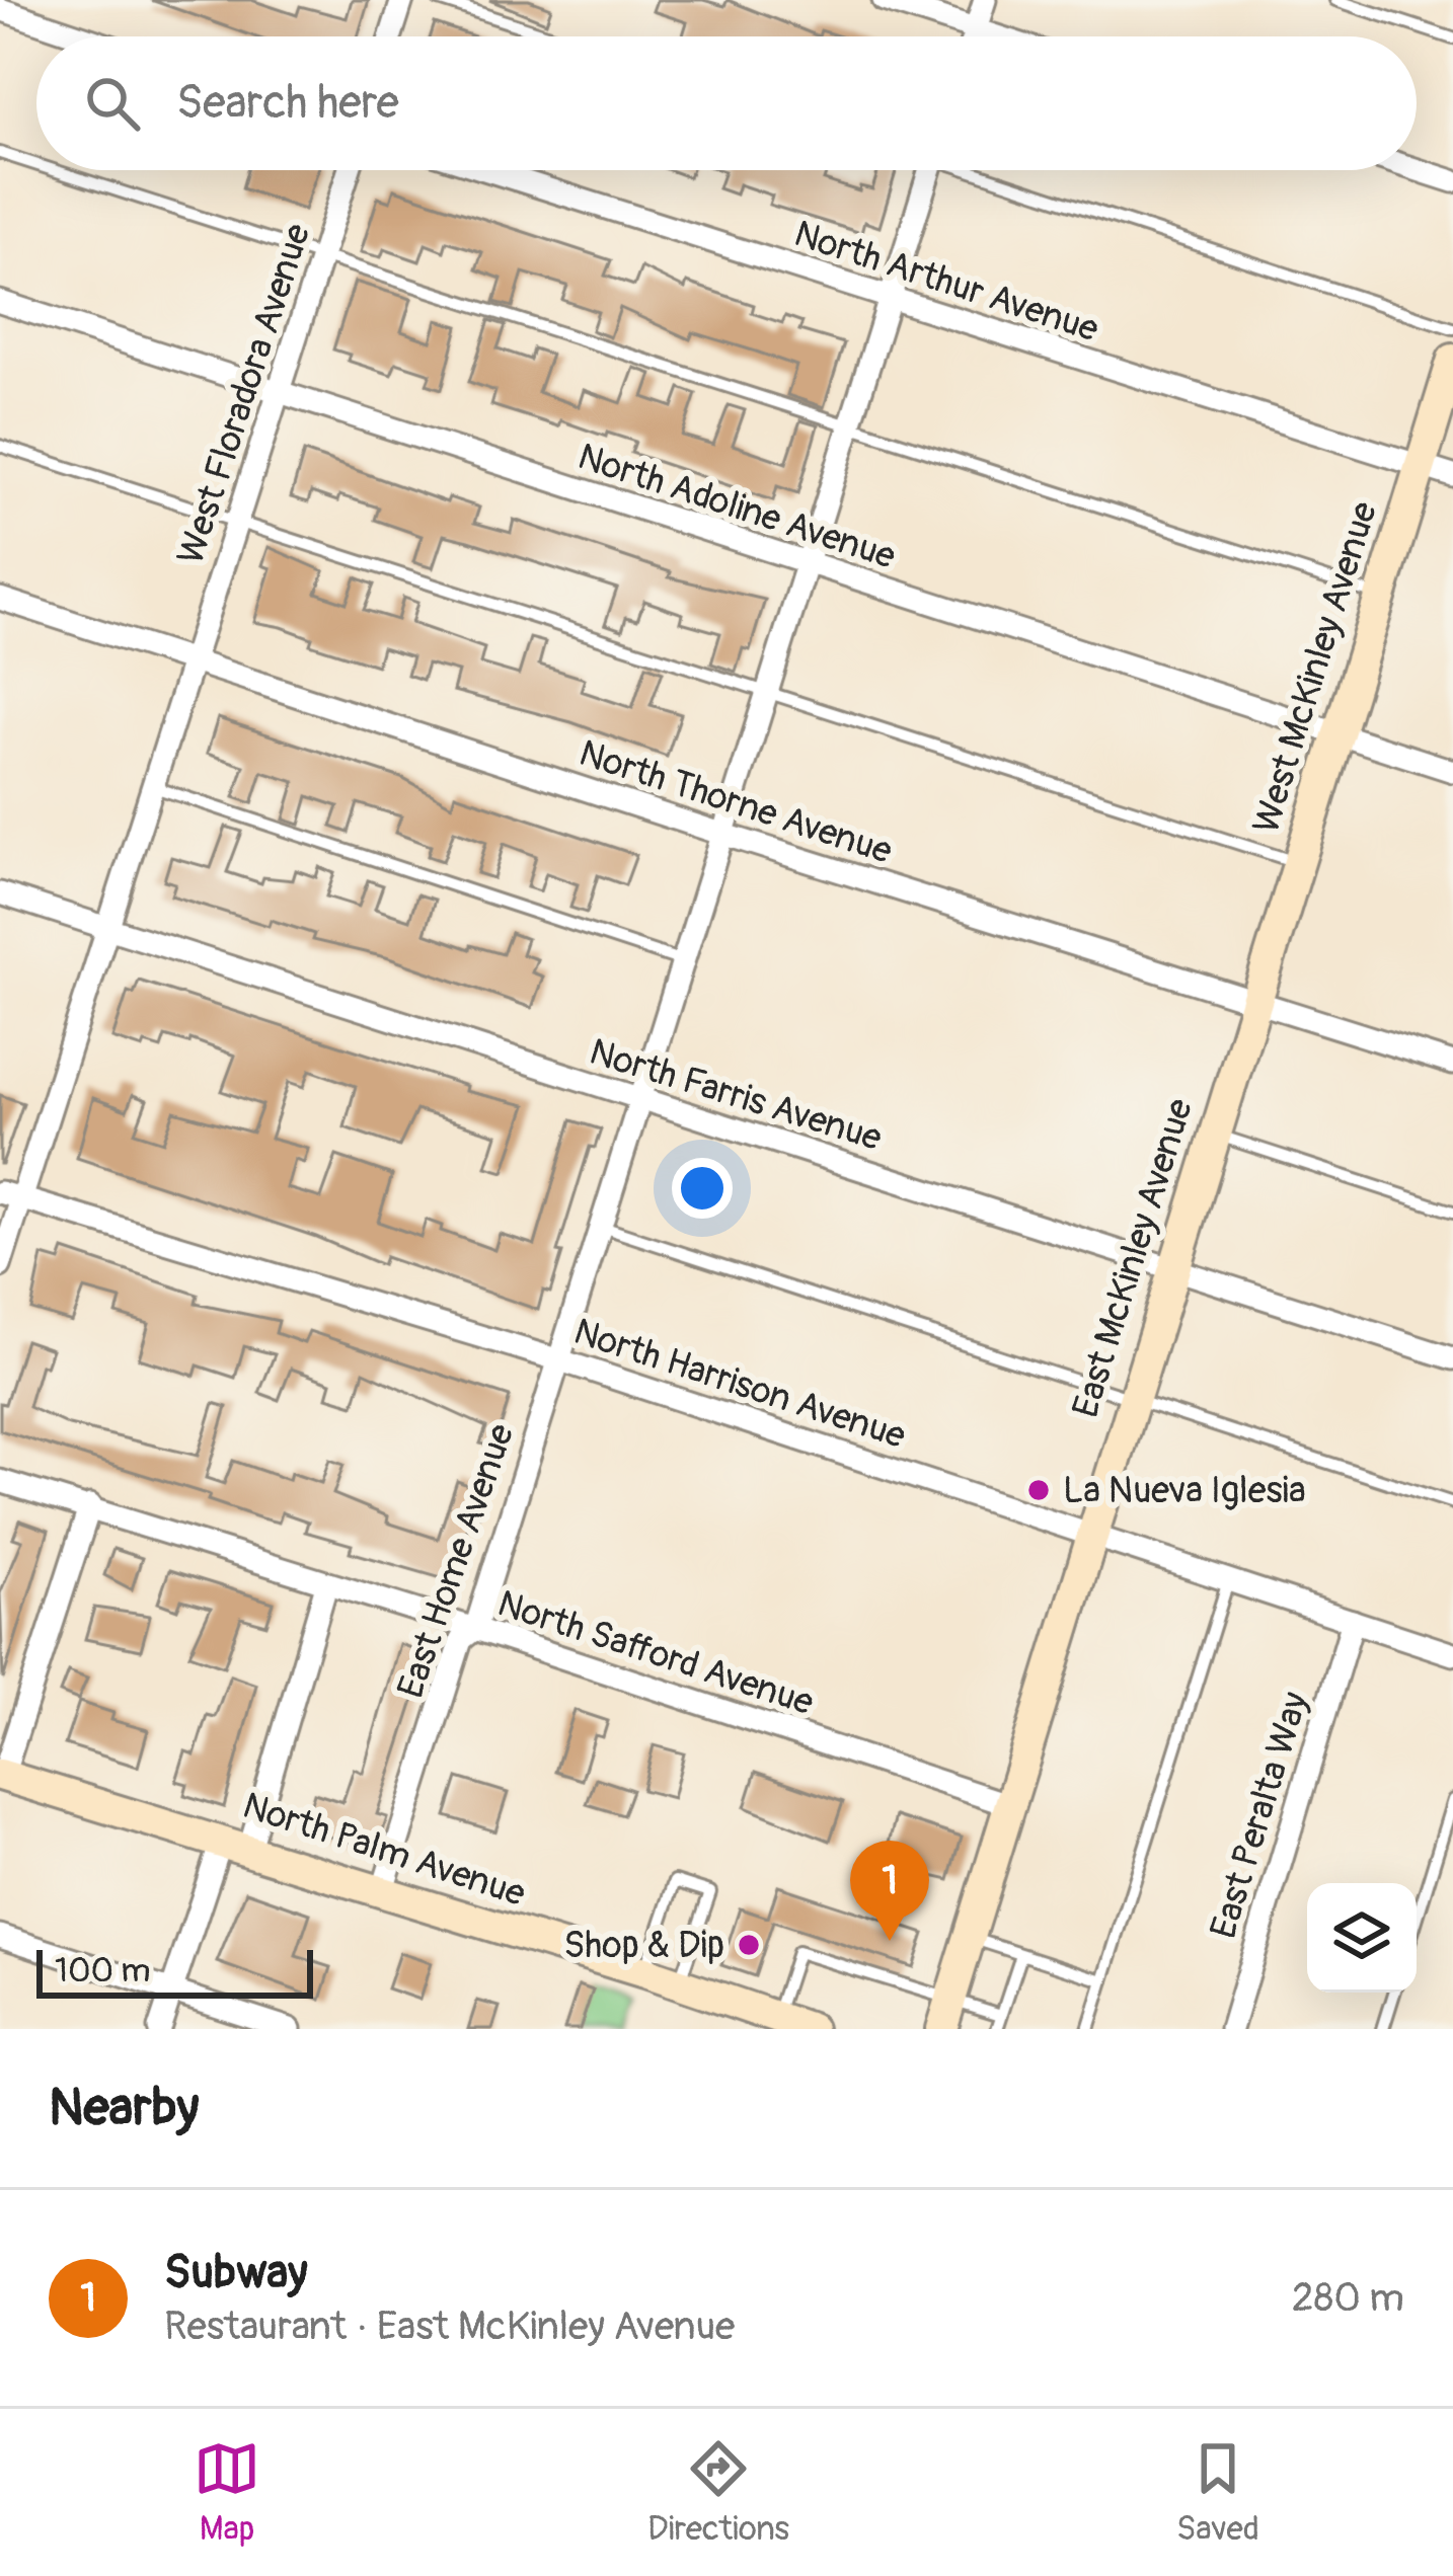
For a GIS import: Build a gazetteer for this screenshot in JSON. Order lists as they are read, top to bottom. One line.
{"streets":{"main road":["West McKinley Avenue","East McKinley Avenue","North Palm Avenue"],"street":["North Arthur Avenue","West Floradora Avenue","North Adoline Avenue","North Thorne Avenue","North Farris Avenue","North Harrison Avenue","East Home Avenue","North Safford Avenue","East Peralta Way"]},"crossings":[["North Arthur Avenue","West McKinley Avenue"],["North Arthur Avenue","East Home Avenue"],["West Floradora Avenue","North Adoline Avenue"],["West Floradora Avenue","North Thorne Avenue"],["West Floradora Avenue","North Farris Avenue"],["West Floradora Avenue","North Harrison Avenue"],["North Adoline Avenue","West McKinley Avenue"],["North Adoline Avenue","East Home Avenue"],["West McKinley Avenue","North Thorne Avenue"],["West McKinley Avenue","East McKinley Avenue"],["North Thorne Avenue","East McKinley Avenue"],["North Thorne Avenue","East Home Avenue"],["North Farris Avenue","East McKinley Avenue"],["North Farris Avenue","East Home Avenue"],["East McKinley Avenue","North Harrison Avenue"],["East McKinley Avenue","North Safford Avenue"],["North Harrison Avenue","East Home Avenue"],["North Harrison Avenue","East Peralta Way"],["East Home Avenue","North Safford Avenue"],["East Home Avenue","North Palm Avenue"]],"places":["La Nueva Iglesia","Shop & Dip"],"scale_bar":"100 m","page":{"search":"Search here","pins":"1","scale":"100 m","heading":"Nearby","list":[{"mark":"1","name":"Subway","note":"Restaurant · East McKinley Avenue","value":"280 m"}],"nav":["Map","Directions","Saved"]}}
